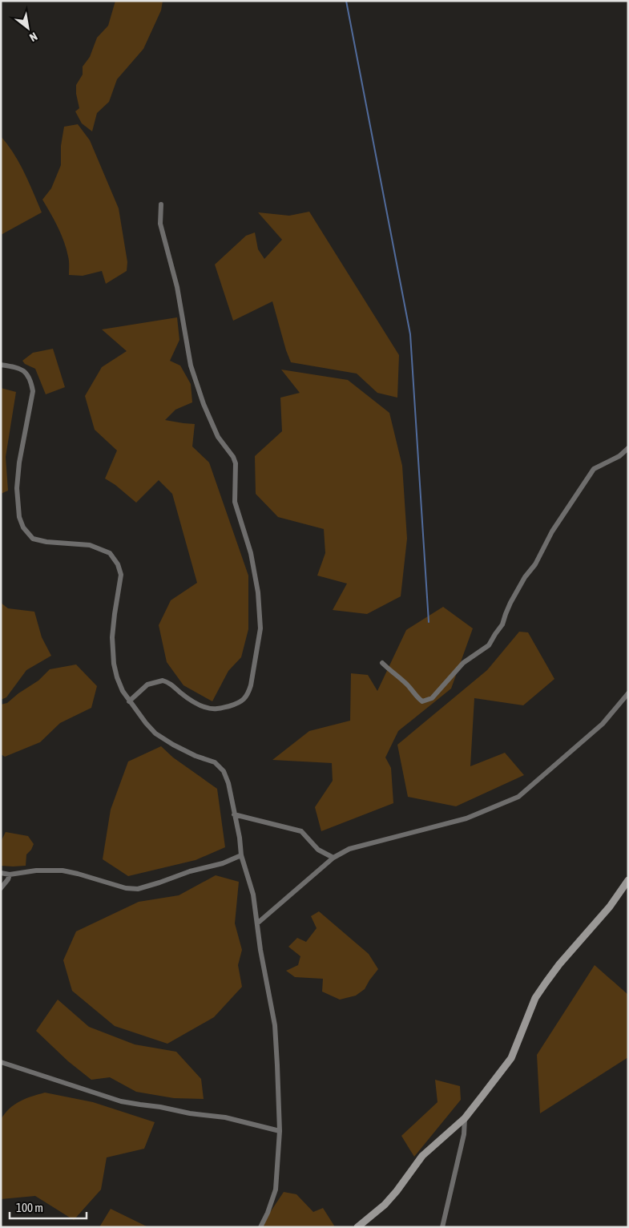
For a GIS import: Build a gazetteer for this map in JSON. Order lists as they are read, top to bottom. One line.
{"scale_bar":"100 m","north":"bottom right"}
